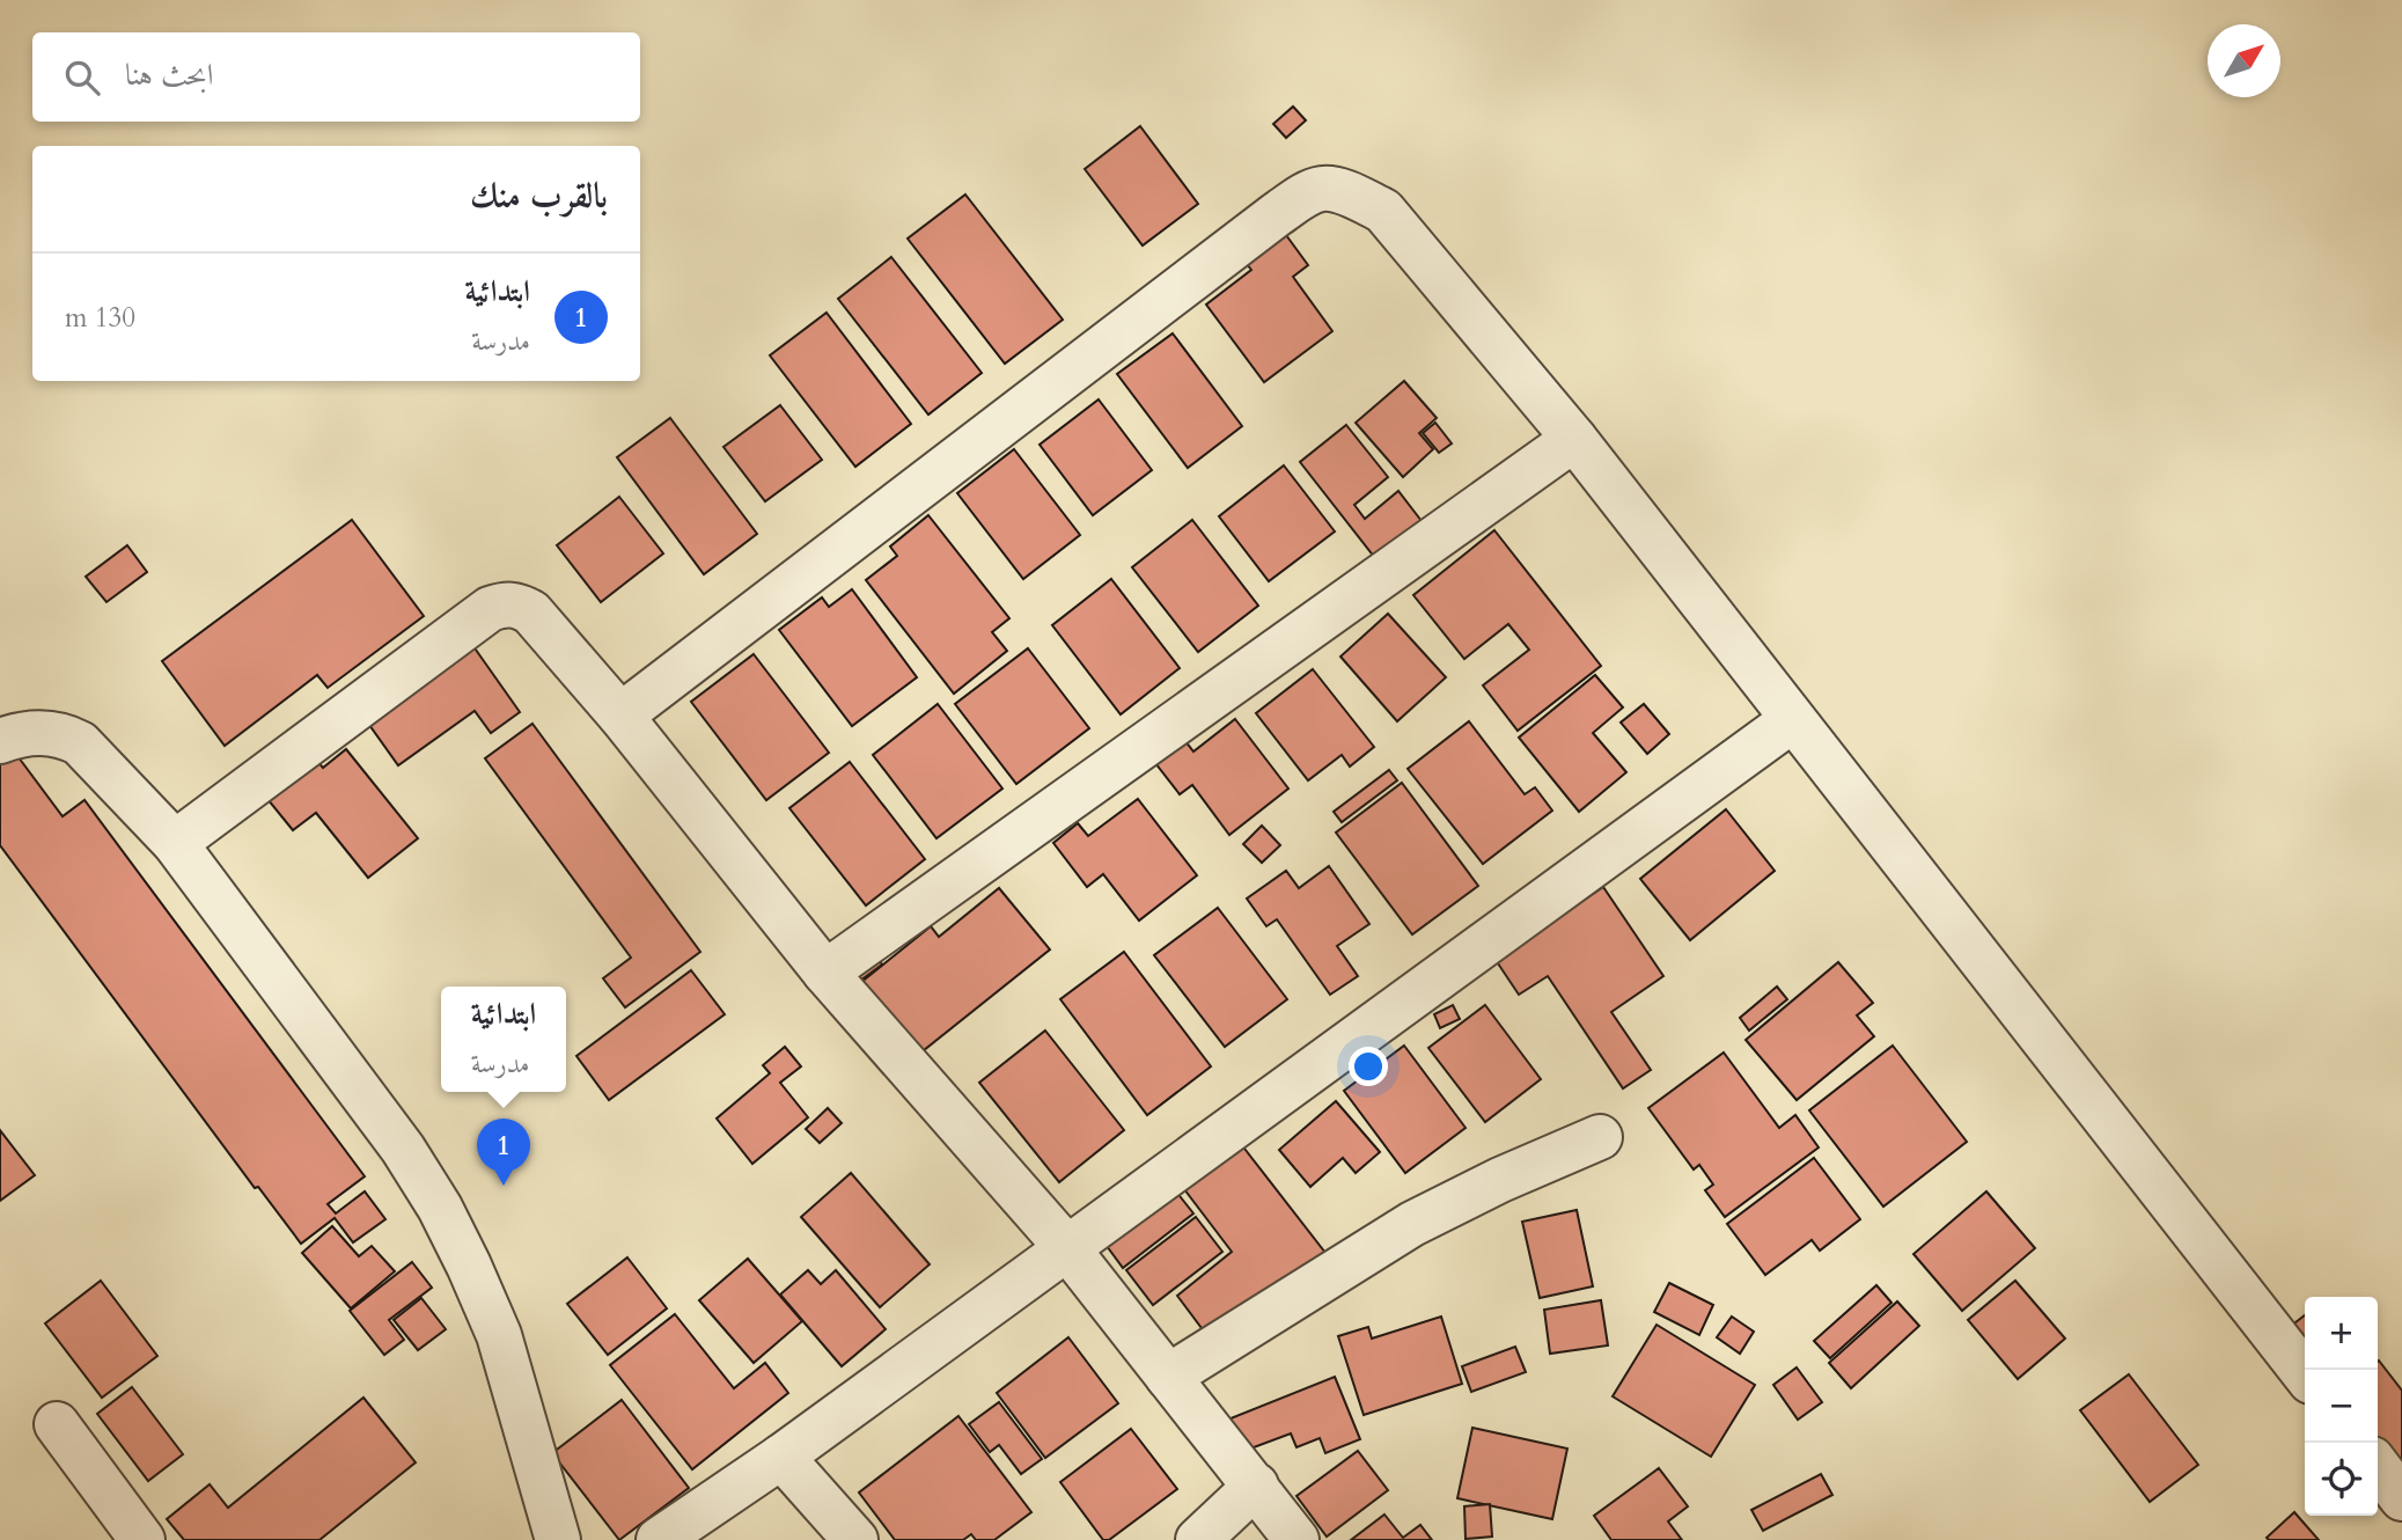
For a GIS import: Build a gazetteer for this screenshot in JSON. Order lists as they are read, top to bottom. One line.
{"north":"top right","page":{"search":"ابحث هنا","heading":"بالقرب منك","list":[{"mark":"1","name":"ابتدائية","note":"مدرسة","value":"130 m"}],"popup":["ابتدائية","مدرسة"],"pins":"1","map_buttons":["+","−"]}}
